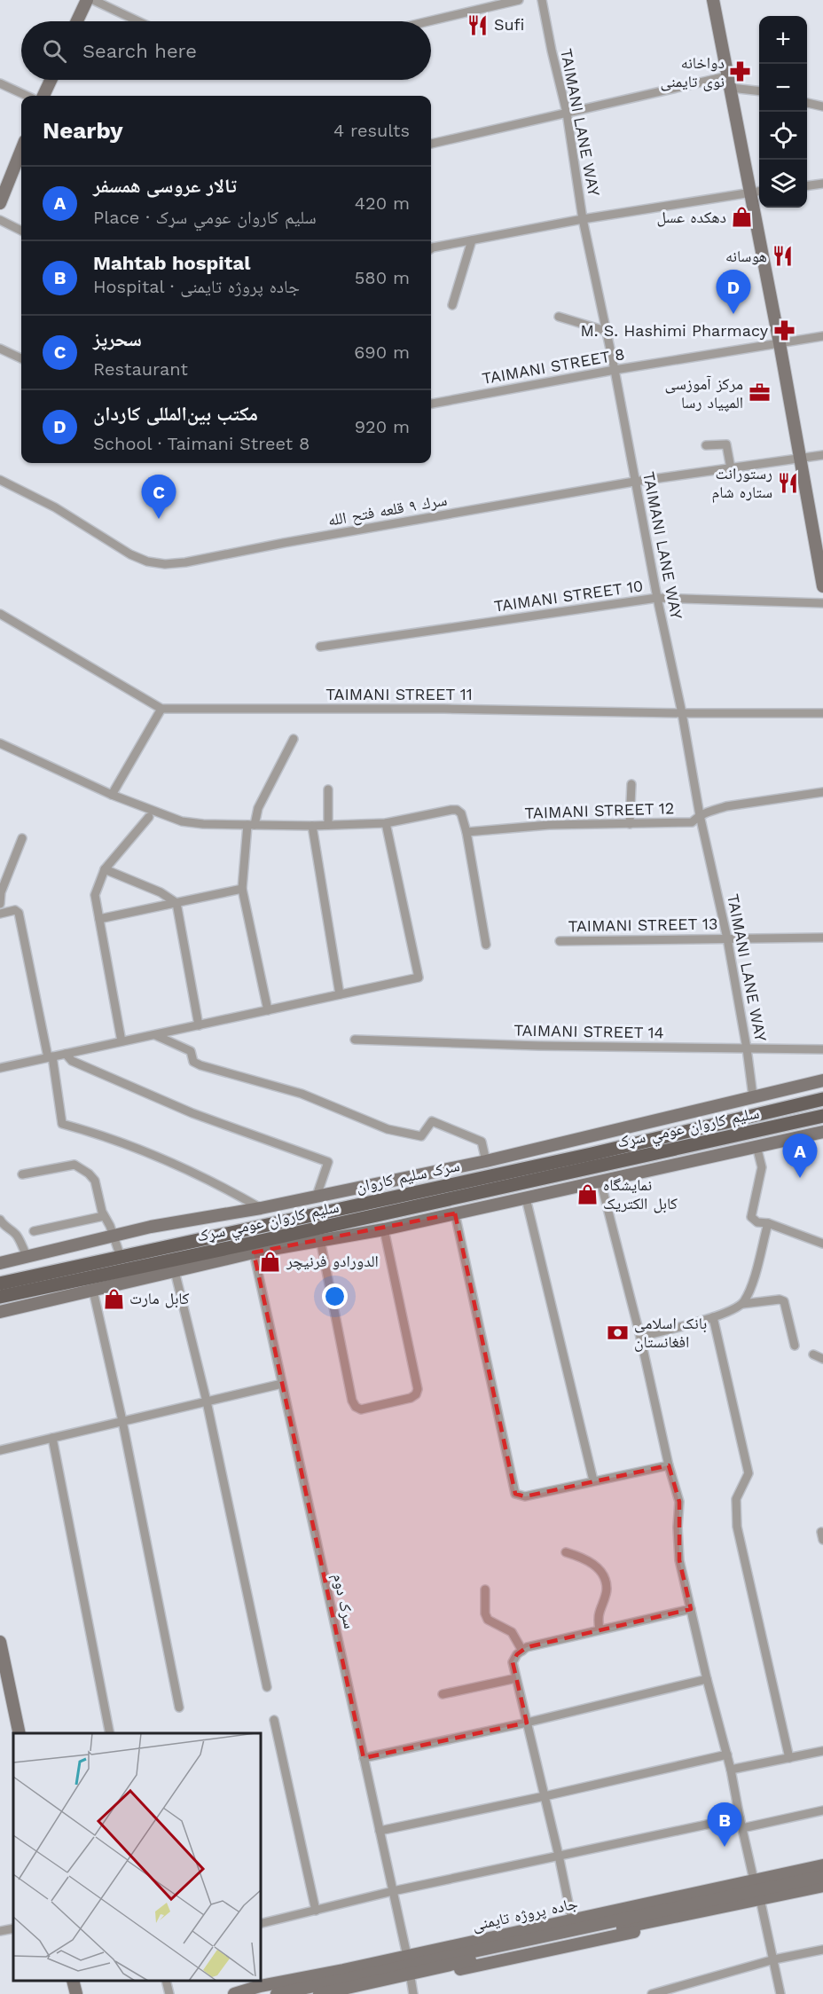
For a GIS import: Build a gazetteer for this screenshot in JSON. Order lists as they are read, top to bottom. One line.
{"streets":{"main road":["سلیم کاروان عومي سړک","سرک سلیم کاروان"],"street":["TAIMANI LANE WAY","TAIMANI STREET 8","سرك ٩ قلعه فتح الله","TAIMANI STREET 10","TAIMANI STREET 11","TAIMANI STREET 12","TAIMANI STREET 13","TAIMANI STREET 14","سرک دوم","جاده پروژه تایمنی"]},"crossings":[["TAIMANI LANE WAY","TAIMANI STREET 8"],["TAIMANI LANE WAY","سرك ٩ قلعه فتح الله"],["TAIMANI LANE WAY","TAIMANI STREET 10"],["TAIMANI LANE WAY","TAIMANI STREET 11"],["TAIMANI LANE WAY","TAIMANI STREET 12"],["TAIMANI LANE WAY","TAIMANI STREET 13"],["TAIMANI LANE WAY","TAIMANI STREET 14"],["سلیم کاروان عومي سړک","سرک دوم"],["سرک دوم","جاده پروژه تایمنی"]],"places":{"restaurant":["Sufi","هوسانه","رستورانت ستاره شام"],"pharmacy":["دواخانه نوی تایمنی","M. S. Hashimi Pharmacy"],"shop":["دهکده عسل","نمایشگاه کابل الکتریک","الدورادو فرنیچر","کابل مارت"],"office":["مرکز آموزسی المپیاد رسا"],"bank":["بانک اسلامی افغانستان"]},"page":{"map_buttons":["+","−"],"search":"Search here","heading":["Nearby","4 results"],"list":[{"mark":"A","name":"تالار عروسی همسفر","note":"Place · سلیم کاروان عومي سړک","value":"420 m"},{"mark":"B","name":"Mahtab hospital","note":"Hospital · جاده پروژه تایمنی","value":"580 m"},{"mark":"C","name":"سحرپز","note":"Restaurant","value":"690 m"},{"mark":"D","name":"مکتب بین‌المللی کاردان","note":"School · Taimani Street 8","value":"920 m"}],"pins":["D","C","A","B"]}}
